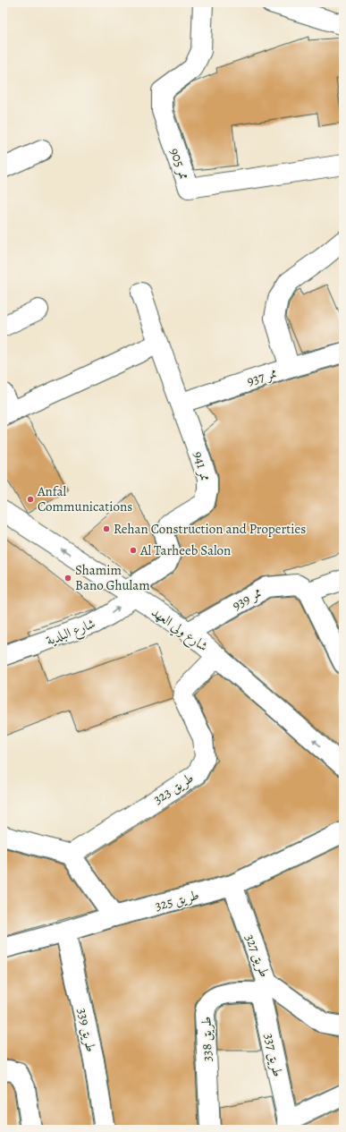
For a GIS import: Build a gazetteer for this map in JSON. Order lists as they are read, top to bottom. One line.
{"streets":{"street":["ممر 905","ممر 937","ممر 941","ممر 939","شارع ولي العهد","شارع البلدية","طريق 323","طريق 325","طريق 327","طريق 339","طريق 338","طريق 337"]},"crossings":[["ممر 937","ممر 941"],["ممر 941","شارع ولي العهد"],["ممر 941","شارع البلدية"],["ممر 939","شارع ولي العهد"],["شارع ولي العهد","شارع البلدية"],["شارع ولي العهد","طريق 323"],["طريق 325","طريق 327"],["طريق 325","طريق 339"],["طريق 327","طريق 338"],["طريق 327","طريق 337"],["طريق 338","طريق 337"]],"one_way":["شارع ولي العهد","شارع البلدية"],"places":["Anfal Communications","Rehan Construction and Properties","Al Tarheeb Salon","Shamim Bano Ghulam"]}
